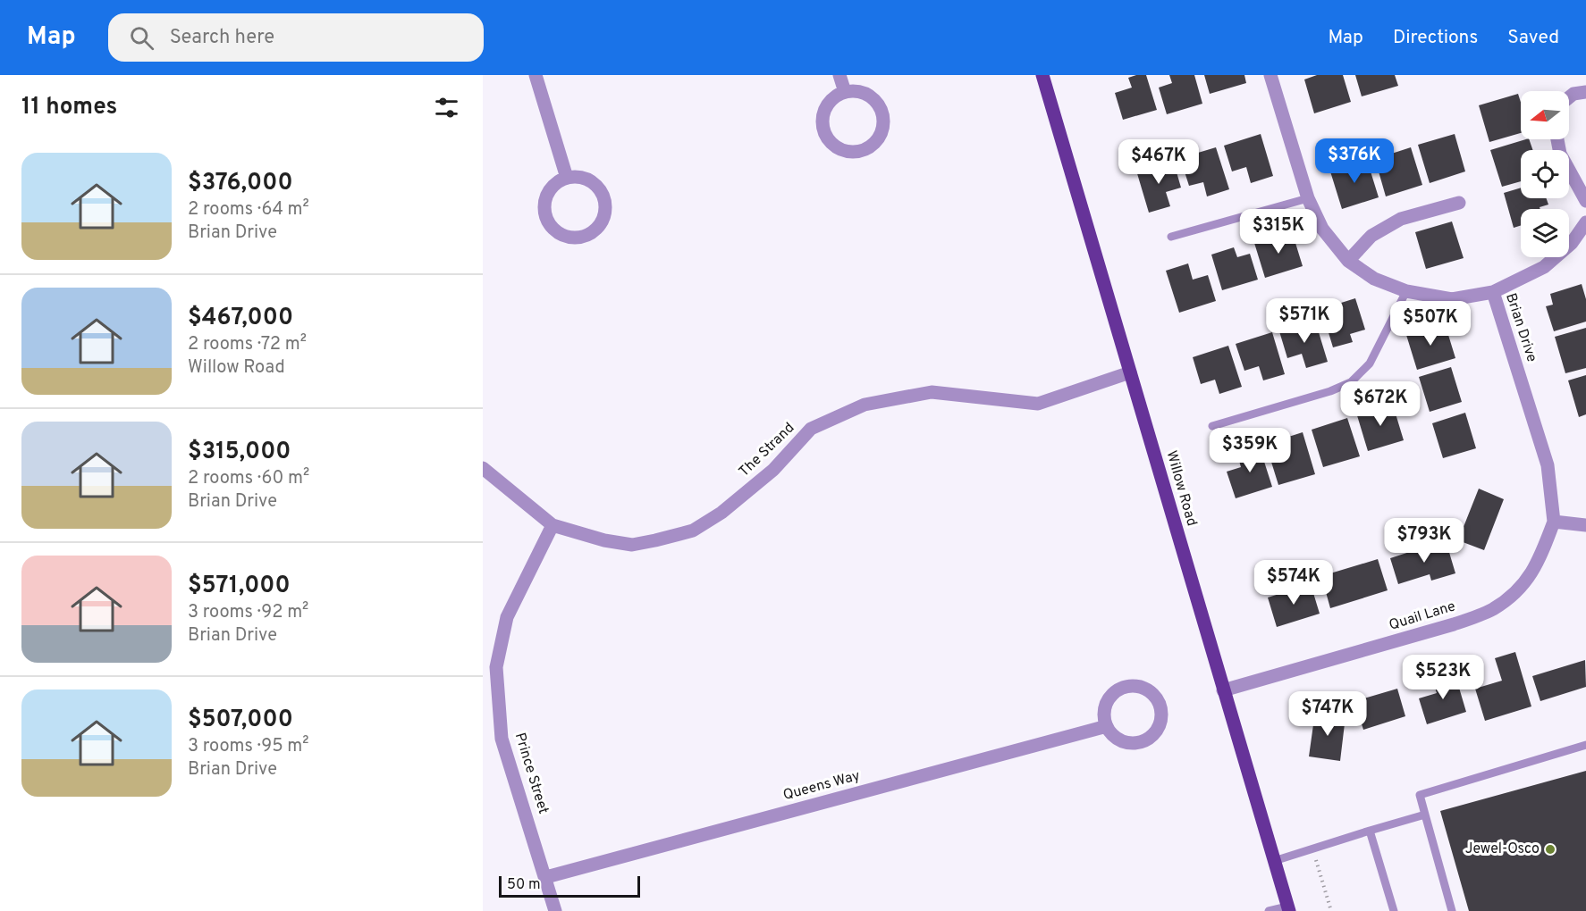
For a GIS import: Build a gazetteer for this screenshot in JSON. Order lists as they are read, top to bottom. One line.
{"streets":{"main road":["Willow Road"],"street":["Brian Drive","The Strand","Quail Lane","Prince Street","Queens Way"]},"crossings":[["Brian Drive","Quail Lane"],["The Strand","Willow Road"],["The Strand","Prince Street"],["Willow Road","Quail Lane"],["Prince Street","Queens Way"]],"places":["Jewel-Osco"],"scale_bar":"50 m","north":"left","page":{"header":"Map","search":"Search here","nav":["Map","Directions","Saved"],"heading":"11 homes","price":["$376K","$467K","$315K","$571K","$507K","$672K","$359K","$793K","$574K","$523K","$747K"],"list":[{"name":"$376,000","note":"2 rooms · 64 m² · Brian Drive"},{"name":"$467,000","note":"2 rooms · 72 m² · Willow Road"},{"name":"$315,000","note":"2 rooms · 60 m² · Brian Drive"},{"name":"$571,000","note":"3 rooms · 92 m² · Brian Drive"},{"name":"$507,000","note":"3 rooms · 95 m² · Brian Drive"}],"scale":"50 m"}}
